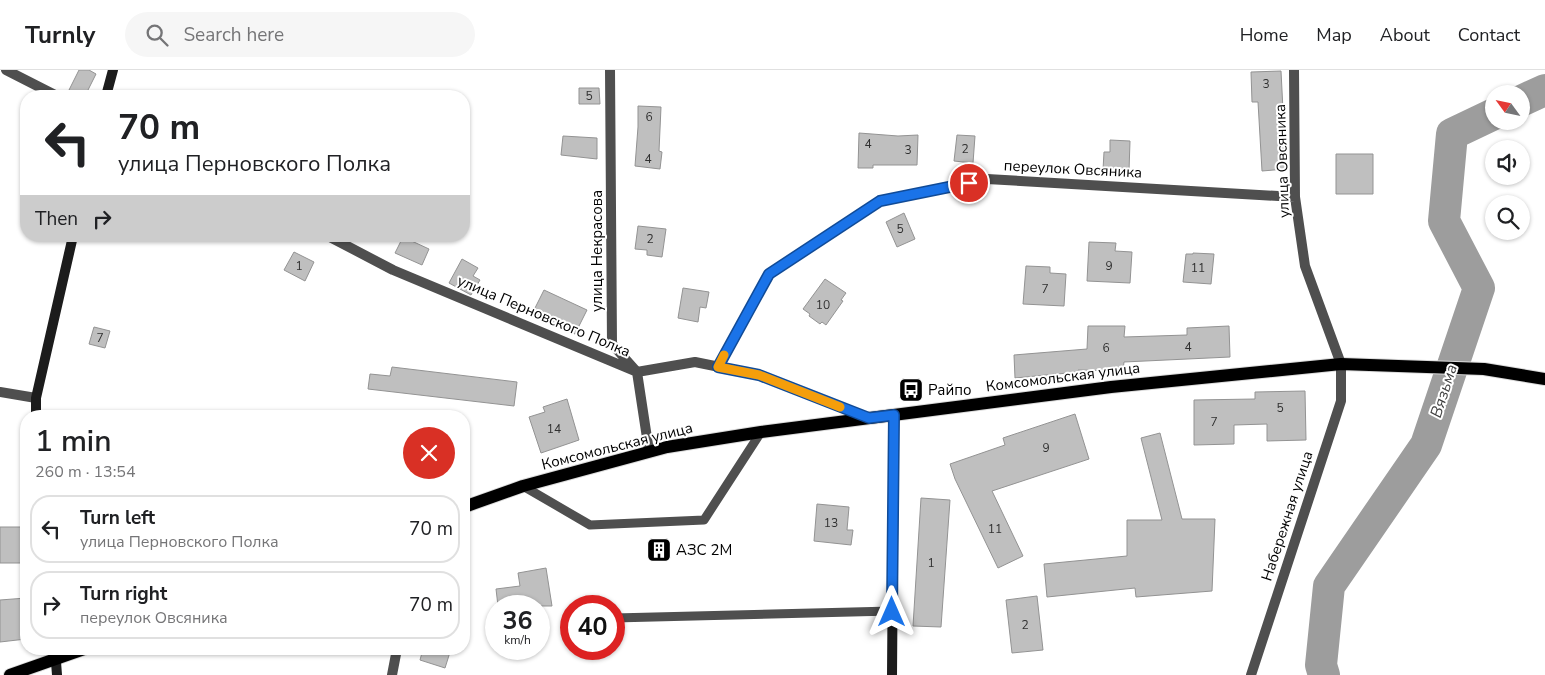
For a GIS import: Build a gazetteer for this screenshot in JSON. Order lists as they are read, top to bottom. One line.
{"streets":{"main road":["Комсомольская улица"],"street":["улица Овсяника","переулок Овсяника","улица Некрасова","улица Перновского Полка","Набережная улица"]},"crossings":[["улица Овсяника","переулок Овсяника"],["улица Овсяника","Комсомольская улица"],["улица Овсяника","Набережная улица"],["переулок Овсяника","улица Перновского Полка"],["улица Некрасова","улица Перновского Полка"],["улица Перновского Полка","Комсомольская улица"],["Комсомольская улица","Набережная улица"]],"water":["Вязьма"],"places":{"bus stop":["Райпо"],"building":["АЗС 2М"]},"house_numbers":["3","5","6","4","2","3","4","5","2","1","9","11","7","10","7","4","6","5","7","14","9","13","11","1","2"],"north":"top left","page":{"header":"Turnly","search":"Search here","nav":["Home","Map","About","Contact"],"turn":["70 m","улица Перновского Полка"],"then":"Then","heading":["1 min","260 m · 13:54"],"list":[{"name":"Turn left","note":"улица Перновского Полка","value":"70 m"},{"name":"Turn right","note":"переулок Овсяника","value":"70 m"}],"speed":"36 km/h","limit":"40"}}
